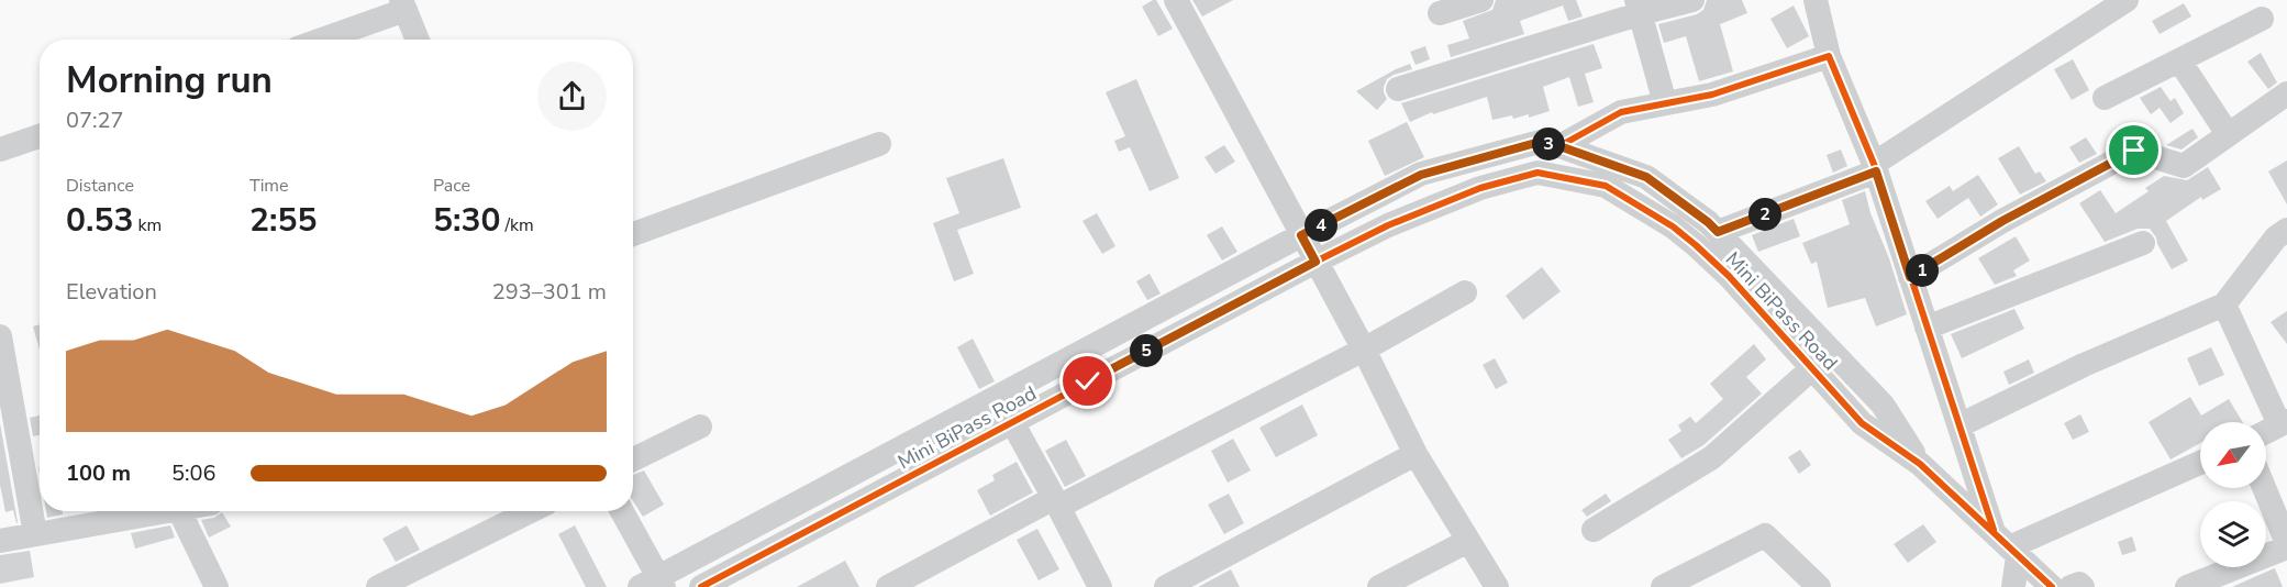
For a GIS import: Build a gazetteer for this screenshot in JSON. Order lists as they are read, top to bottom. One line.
{"streets":{"street":["Mini BiPass Road"]},"north":"bottom left","page":{"heading":["Morning run","07:27"],"pins":["3","2","4","1","5"],"stats":[["Distance","0.53 km"],["Time","2:55"],["Pace","5:30 /km"]],"chart":["Elevation","293–301 m"],"list":[{"name":"100 m","note":"5:06"}]}}
